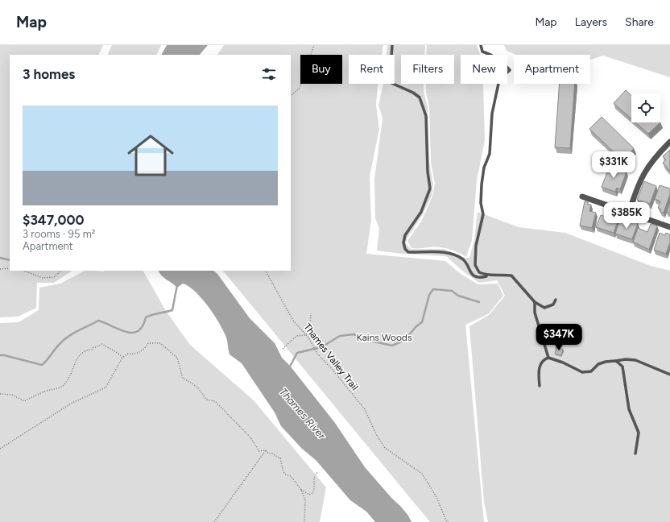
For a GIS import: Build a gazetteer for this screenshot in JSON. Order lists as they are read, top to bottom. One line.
{"streets":{"path":["Thames Valley Trail"]},"water":["Thames River"],"parks":["Kains Woods"],"page":{"header":"Map","nav":["Map","Layers","Share"],"chip":["Buy","Rent","Filters","New","Apartment"],"heading":"3 homes","list":[{"name":"$347,000","note":"3 rooms · 95 m² · Apartment"}],"price":["$331K","$385K","$347K"]}}
